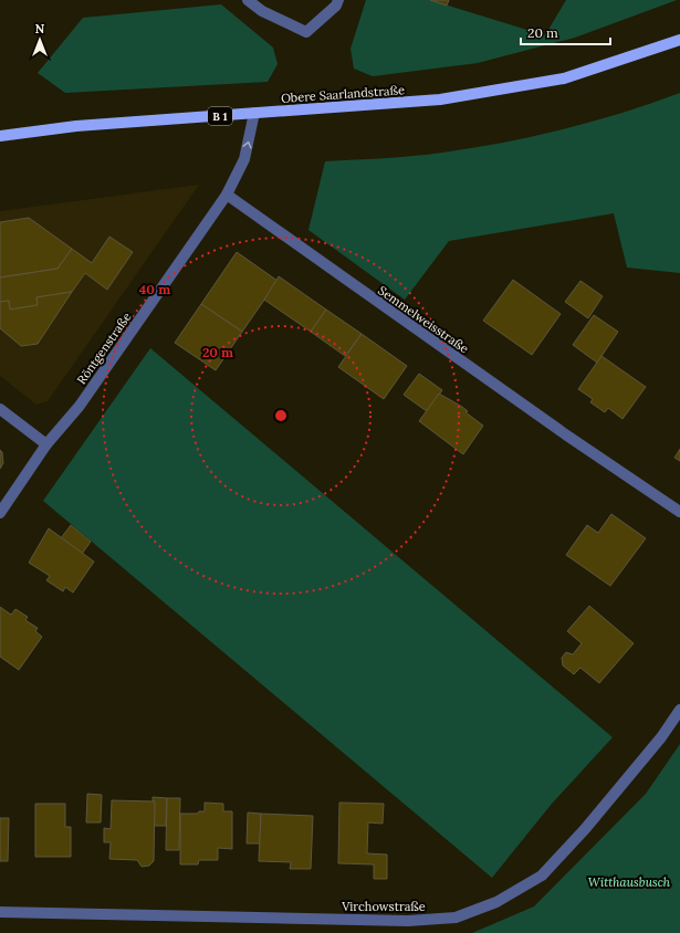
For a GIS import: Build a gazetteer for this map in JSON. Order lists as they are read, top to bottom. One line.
{"streets":{"main road":["Obere Saarlandstraße","B 1"],"street":["Semmelweisstraße","Röntgenstraße","Virchowstraße"]},"crossings":[["Semmelweisstraße","Röntgenstraße"]],"parks":["Witthausbusch"],"scale_bar":"20 m","north":"top","rings":["40 m","20 m"]}
